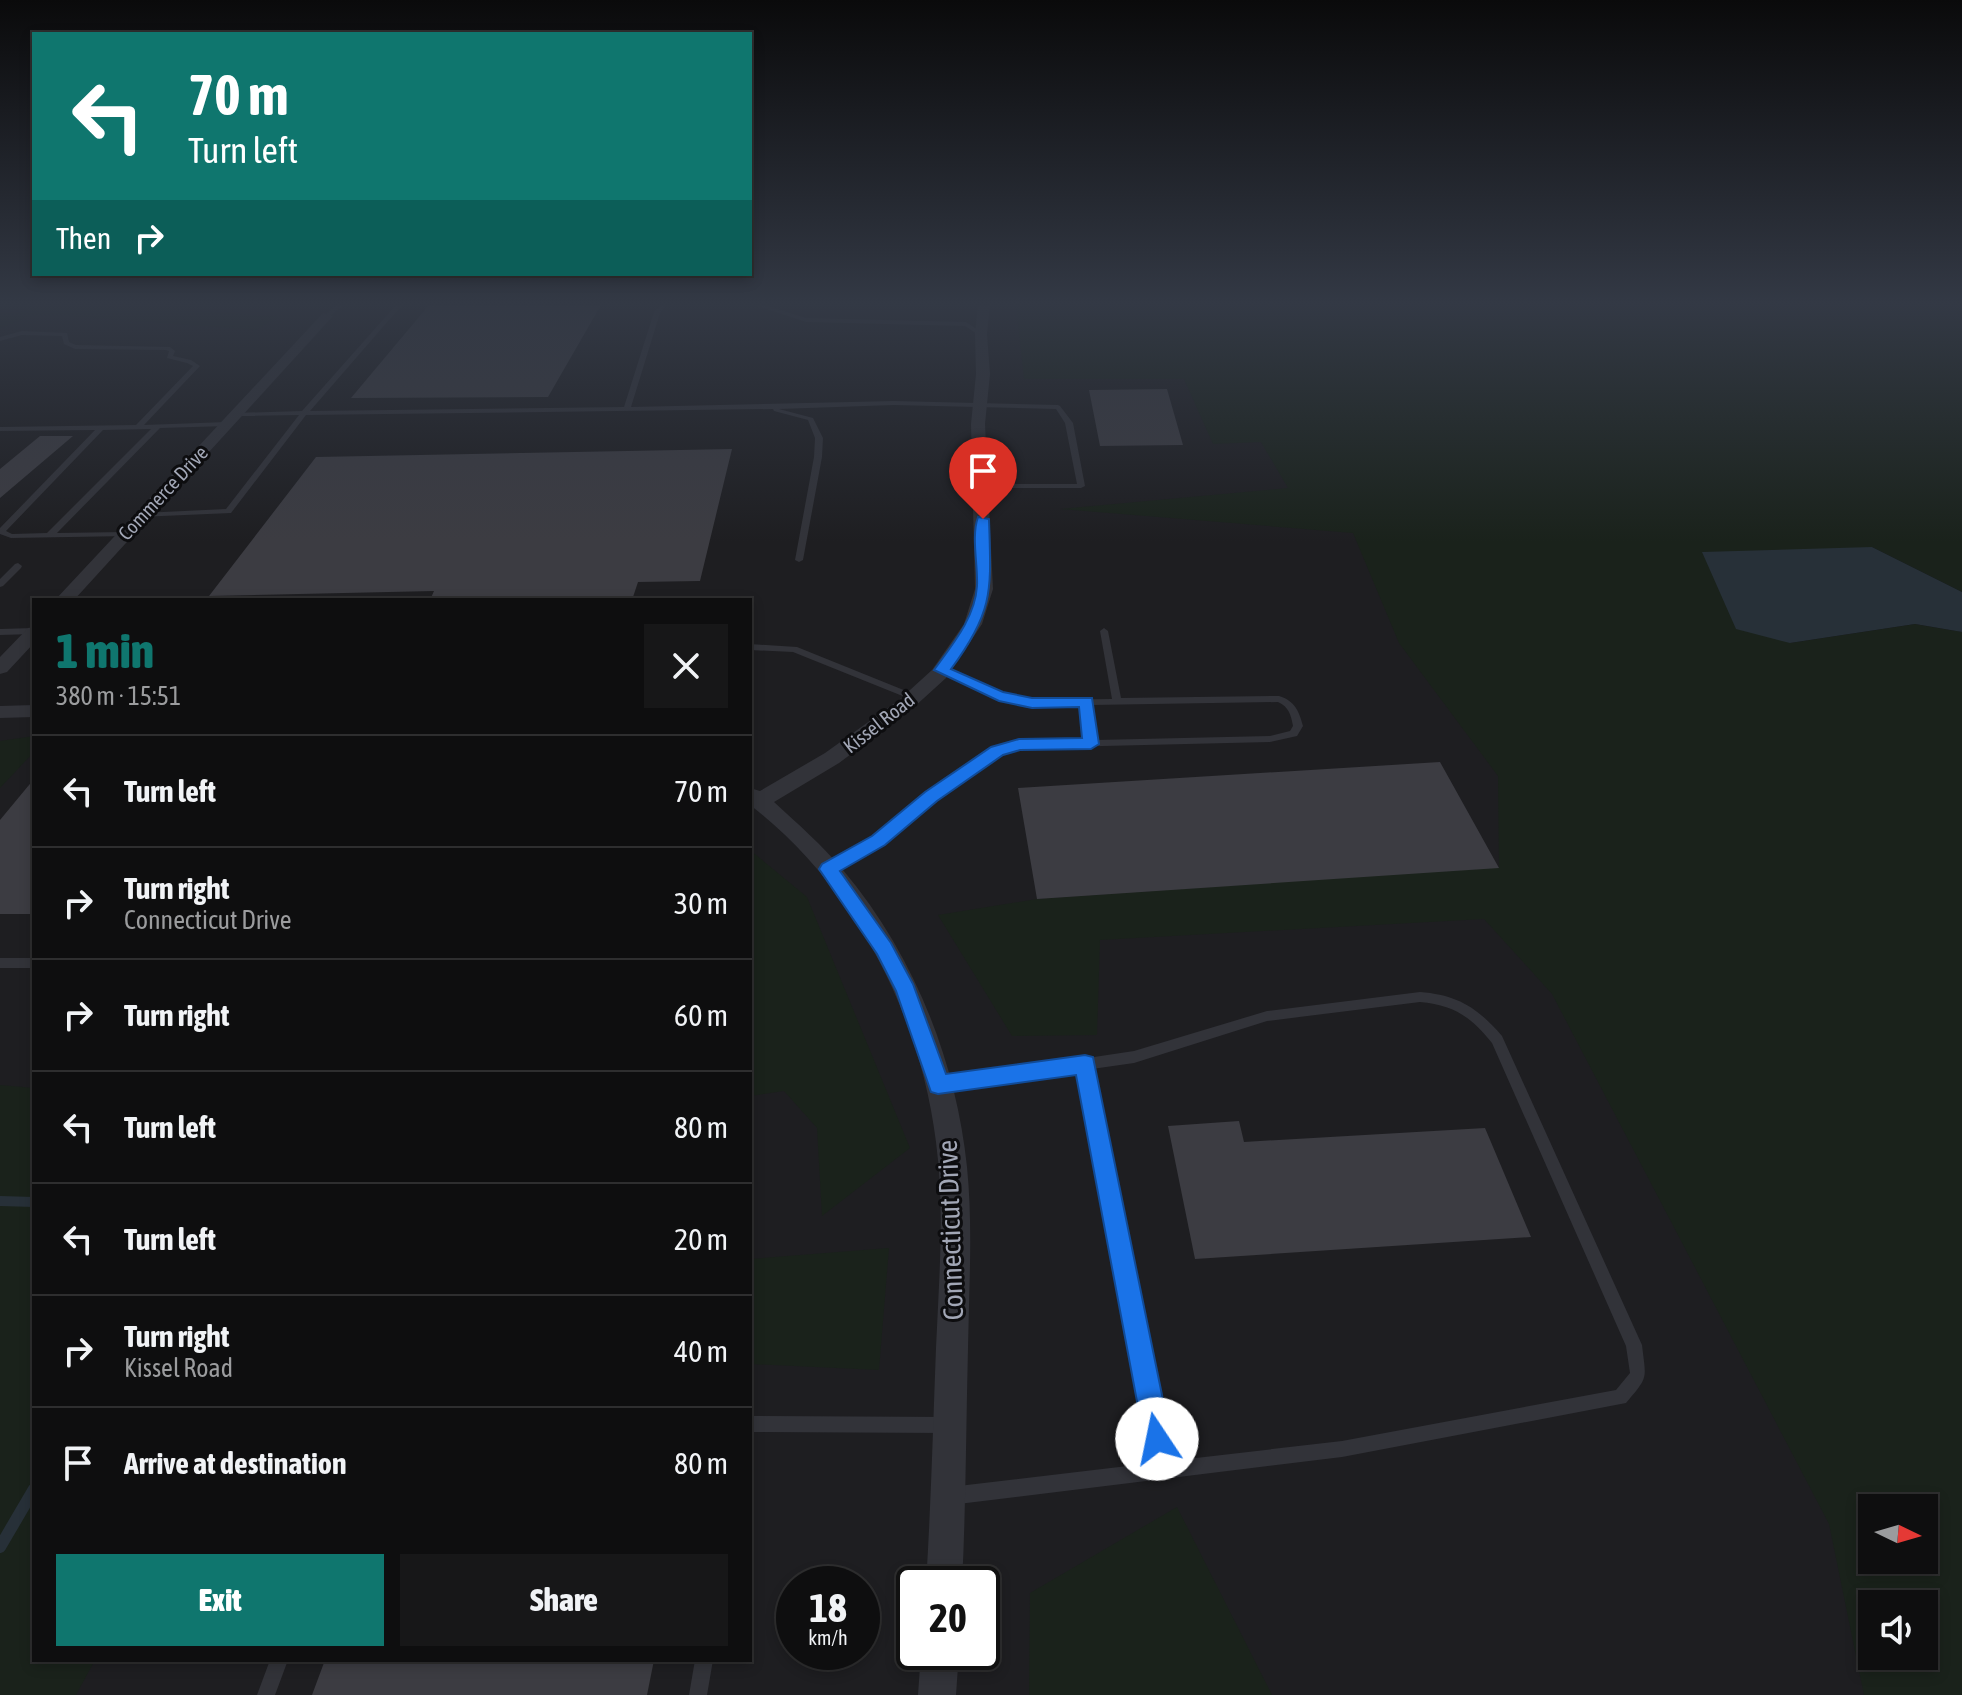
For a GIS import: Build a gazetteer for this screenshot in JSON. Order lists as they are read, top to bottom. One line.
{"streets":{"street":["Commerce Drive","Kissel Road","Connecticut Drive"]},"crossings":[["Kissel Road","Connecticut Drive"]],"north":"right","page":{"turn":["70 m","Turn left"],"then":"Then","heading":["1 min","380 m · 15:51"],"list":[{"name":"Turn left","value":"70 m"},{"name":"Turn right","note":"Connecticut Drive","value":"30 m"},{"name":"Turn right","value":"60 m"},{"name":"Turn left","value":"80 m"},{"name":"Turn left","value":"20 m"},{"name":"Turn right","note":"Kissel Road","value":"40 m"},{"name":"Arrive at destination","value":"80 m"}],"buttons":["Exit","Share"],"speed":"18 km/h","limit":"20"}}
